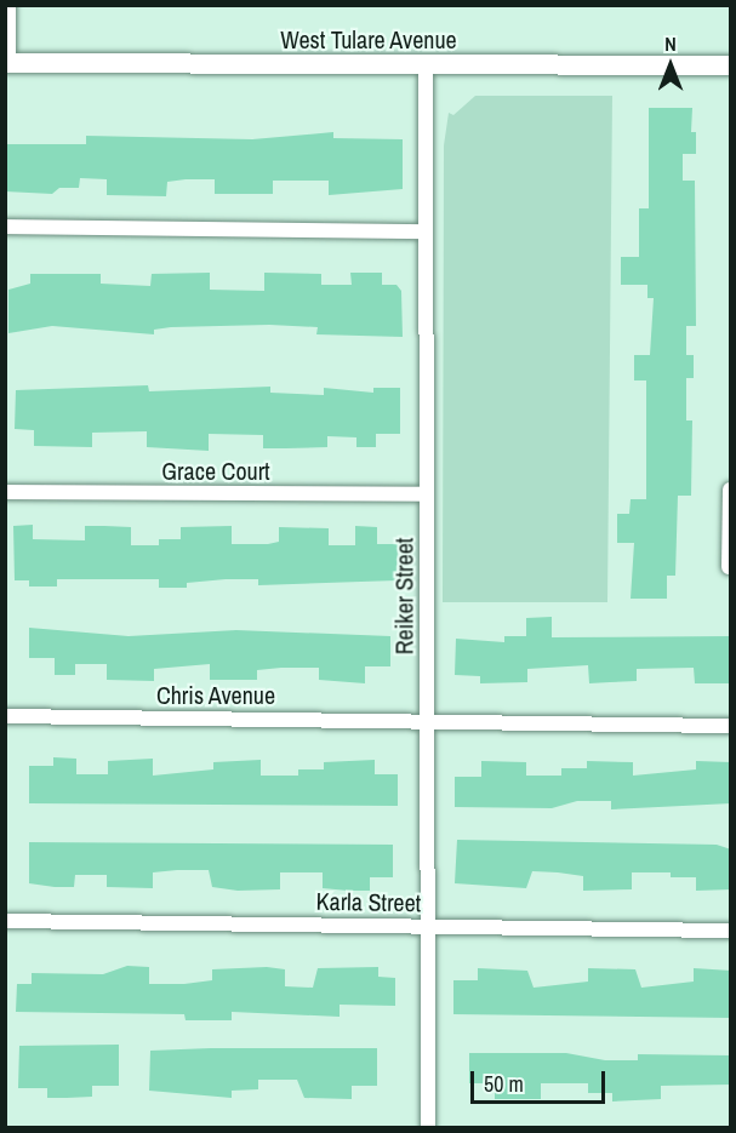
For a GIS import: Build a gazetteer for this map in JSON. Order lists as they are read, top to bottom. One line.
{"streets":{"street":["West Tulare Avenue","Grace Court","Reiker Street","Chris Avenue","Karla Street"]},"crossings":[["West Tulare Avenue","Reiker Street"],["Grace Court","Reiker Street"],["Reiker Street","Chris Avenue"],["Reiker Street","Karla Street"]],"scale_bar":"50 m","north":"top"}
